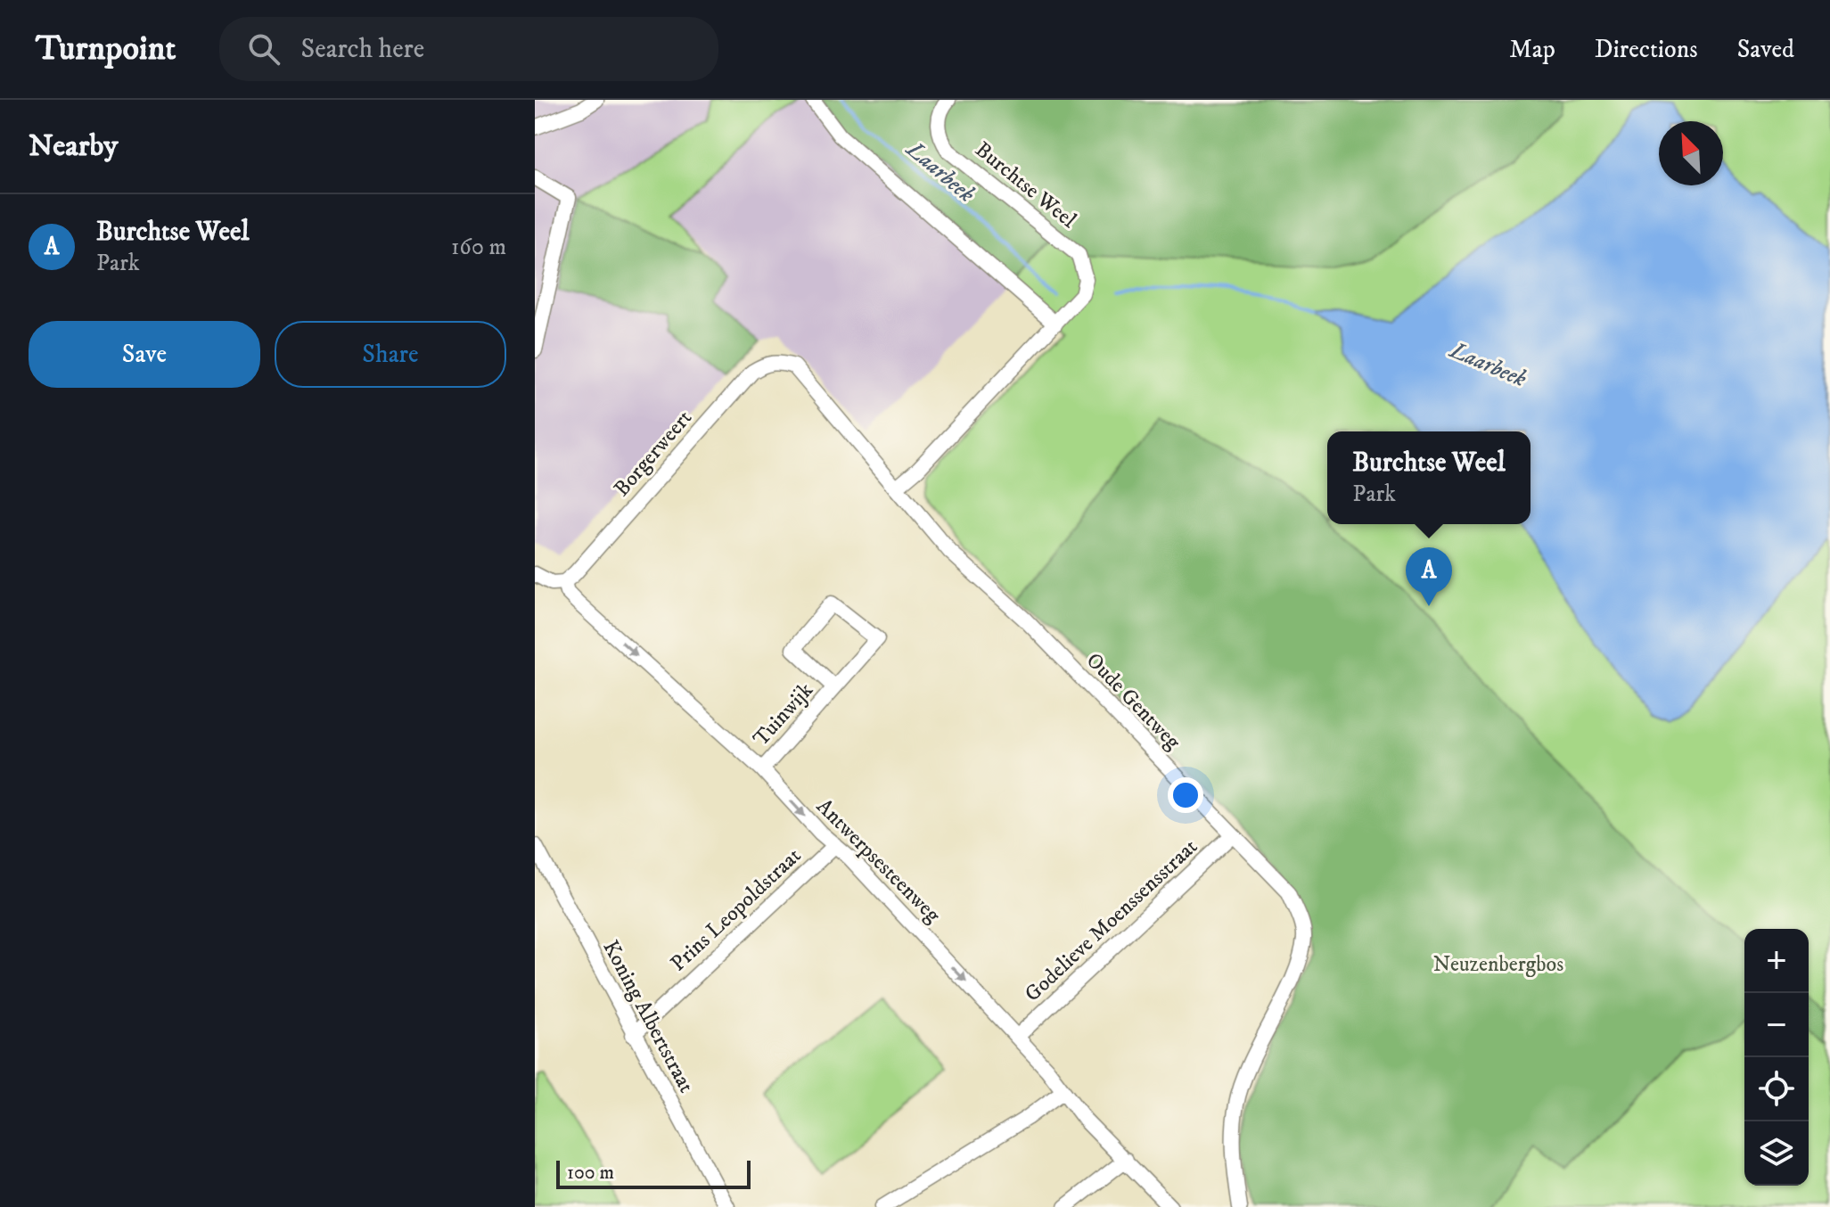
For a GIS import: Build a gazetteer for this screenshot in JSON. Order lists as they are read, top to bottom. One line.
{"streets":{"street":["Burchtse Weel","Borgerweert","Oude Gentweg","Tuinwijk","Antwerpsesteenweg","Prins Leopoldstraat","Godelieve Moenssensstraat","Koning Albertstraat"]},"crossings":[["Burchtse Weel","Oude Gentweg"],["Borgerweert","Oude Gentweg"],["Borgerweert","Antwerpsesteenweg"],["Oude Gentweg","Godelieve Moenssensstraat"],["Tuinwijk","Antwerpsesteenweg"],["Antwerpsesteenweg","Prins Leopoldstraat"],["Antwerpsesteenweg","Godelieve Moenssensstraat"],["Prins Leopoldstraat","Koning Albertstraat"]],"one_way":["Antwerpsesteenweg"],"water":["Laarbeek"],"parks":["Neuzenbergbos"],"scale_bar":"100 m","north":"top left","page":{"header":"Turnpoint","search":"Search here","nav":["Map","Directions","Saved"],"heading":"Nearby","list":[{"mark":"A","name":"Burchtse Weel","note":"Park","value":"160 m"}],"buttons":["Save","Share"],"popup":["Burchtse Weel","Park"],"pins":"A","map_buttons":["+","−"],"scale":"100 m"}}
